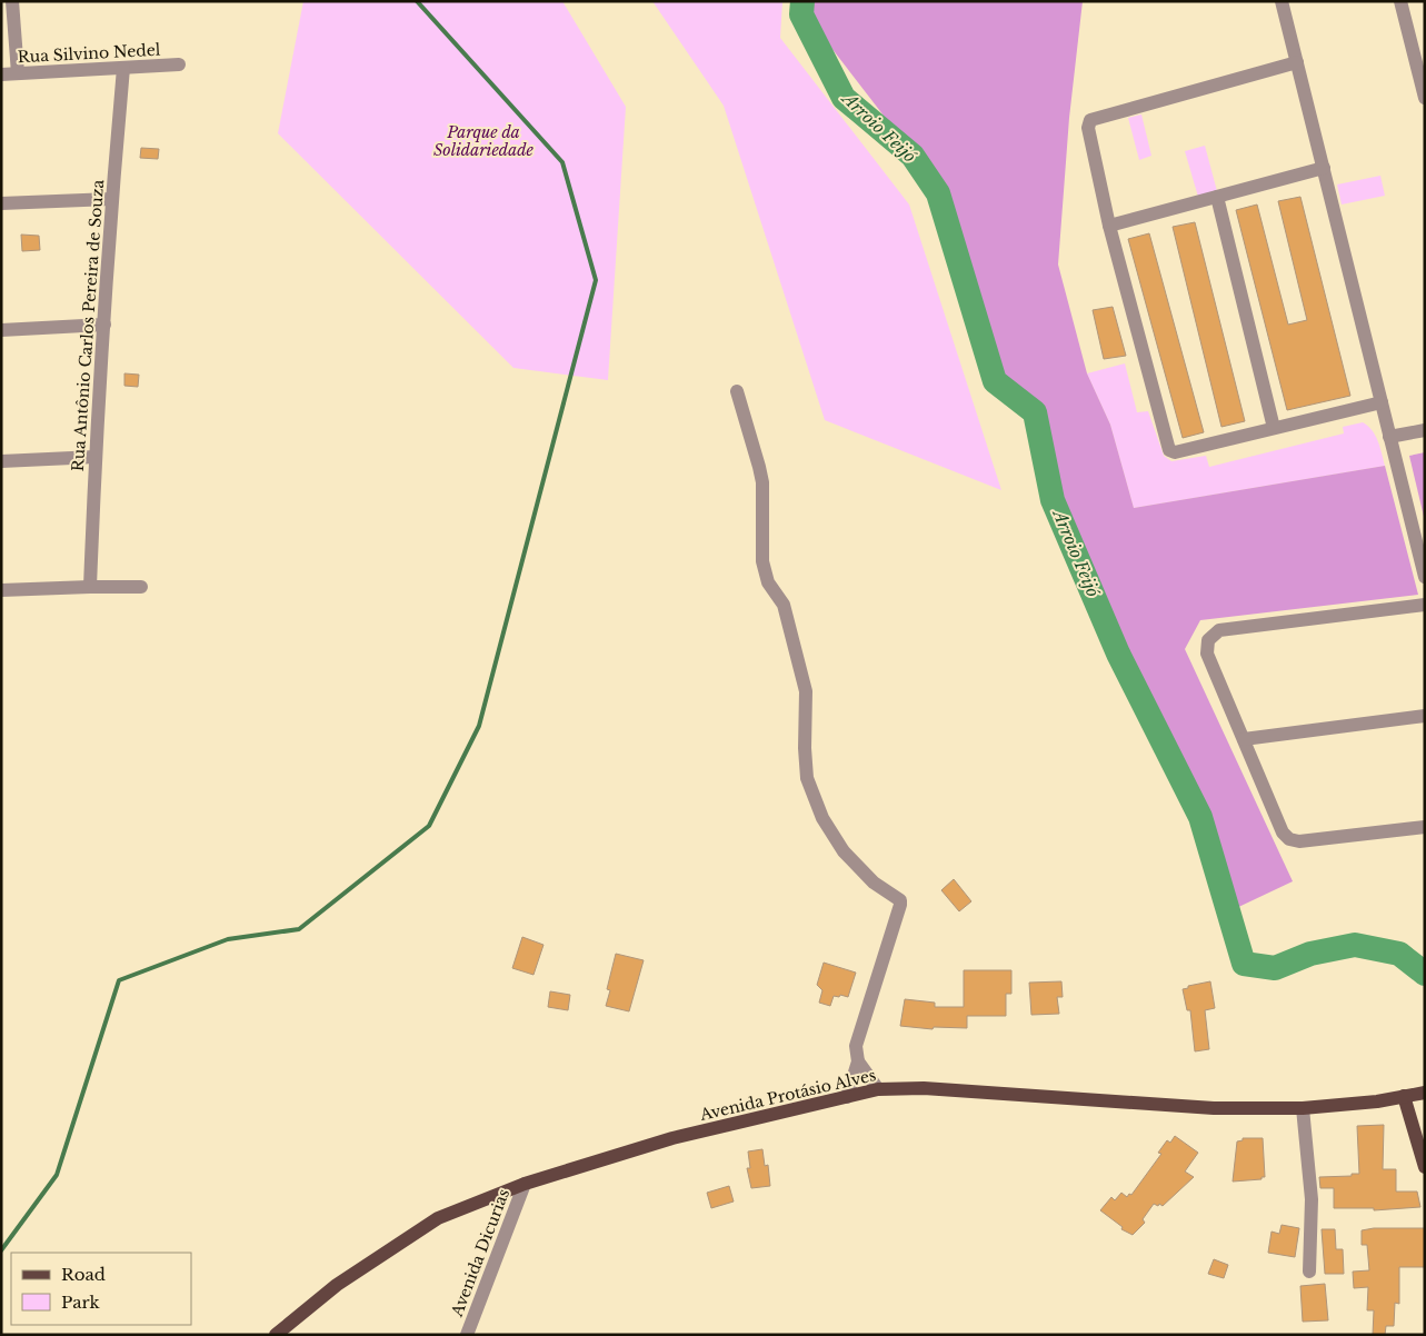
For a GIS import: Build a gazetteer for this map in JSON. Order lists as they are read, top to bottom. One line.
{"streets":{"main road":["Avenida Protásio Alves"],"street":["Rua Silvino Nedel","Rua Antônio Carlos Pereira de Souza","Avenida Dicurias"]},"crossings":[["Rua Silvino Nedel","Rua Antônio Carlos Pereira de Souza"],["Avenida Protásio Alves","Avenida Dicurias"]],"water":["Arroio Feijó"],"parks":["Parque da Solidariedade"],"legend":["Road","Park"]}
